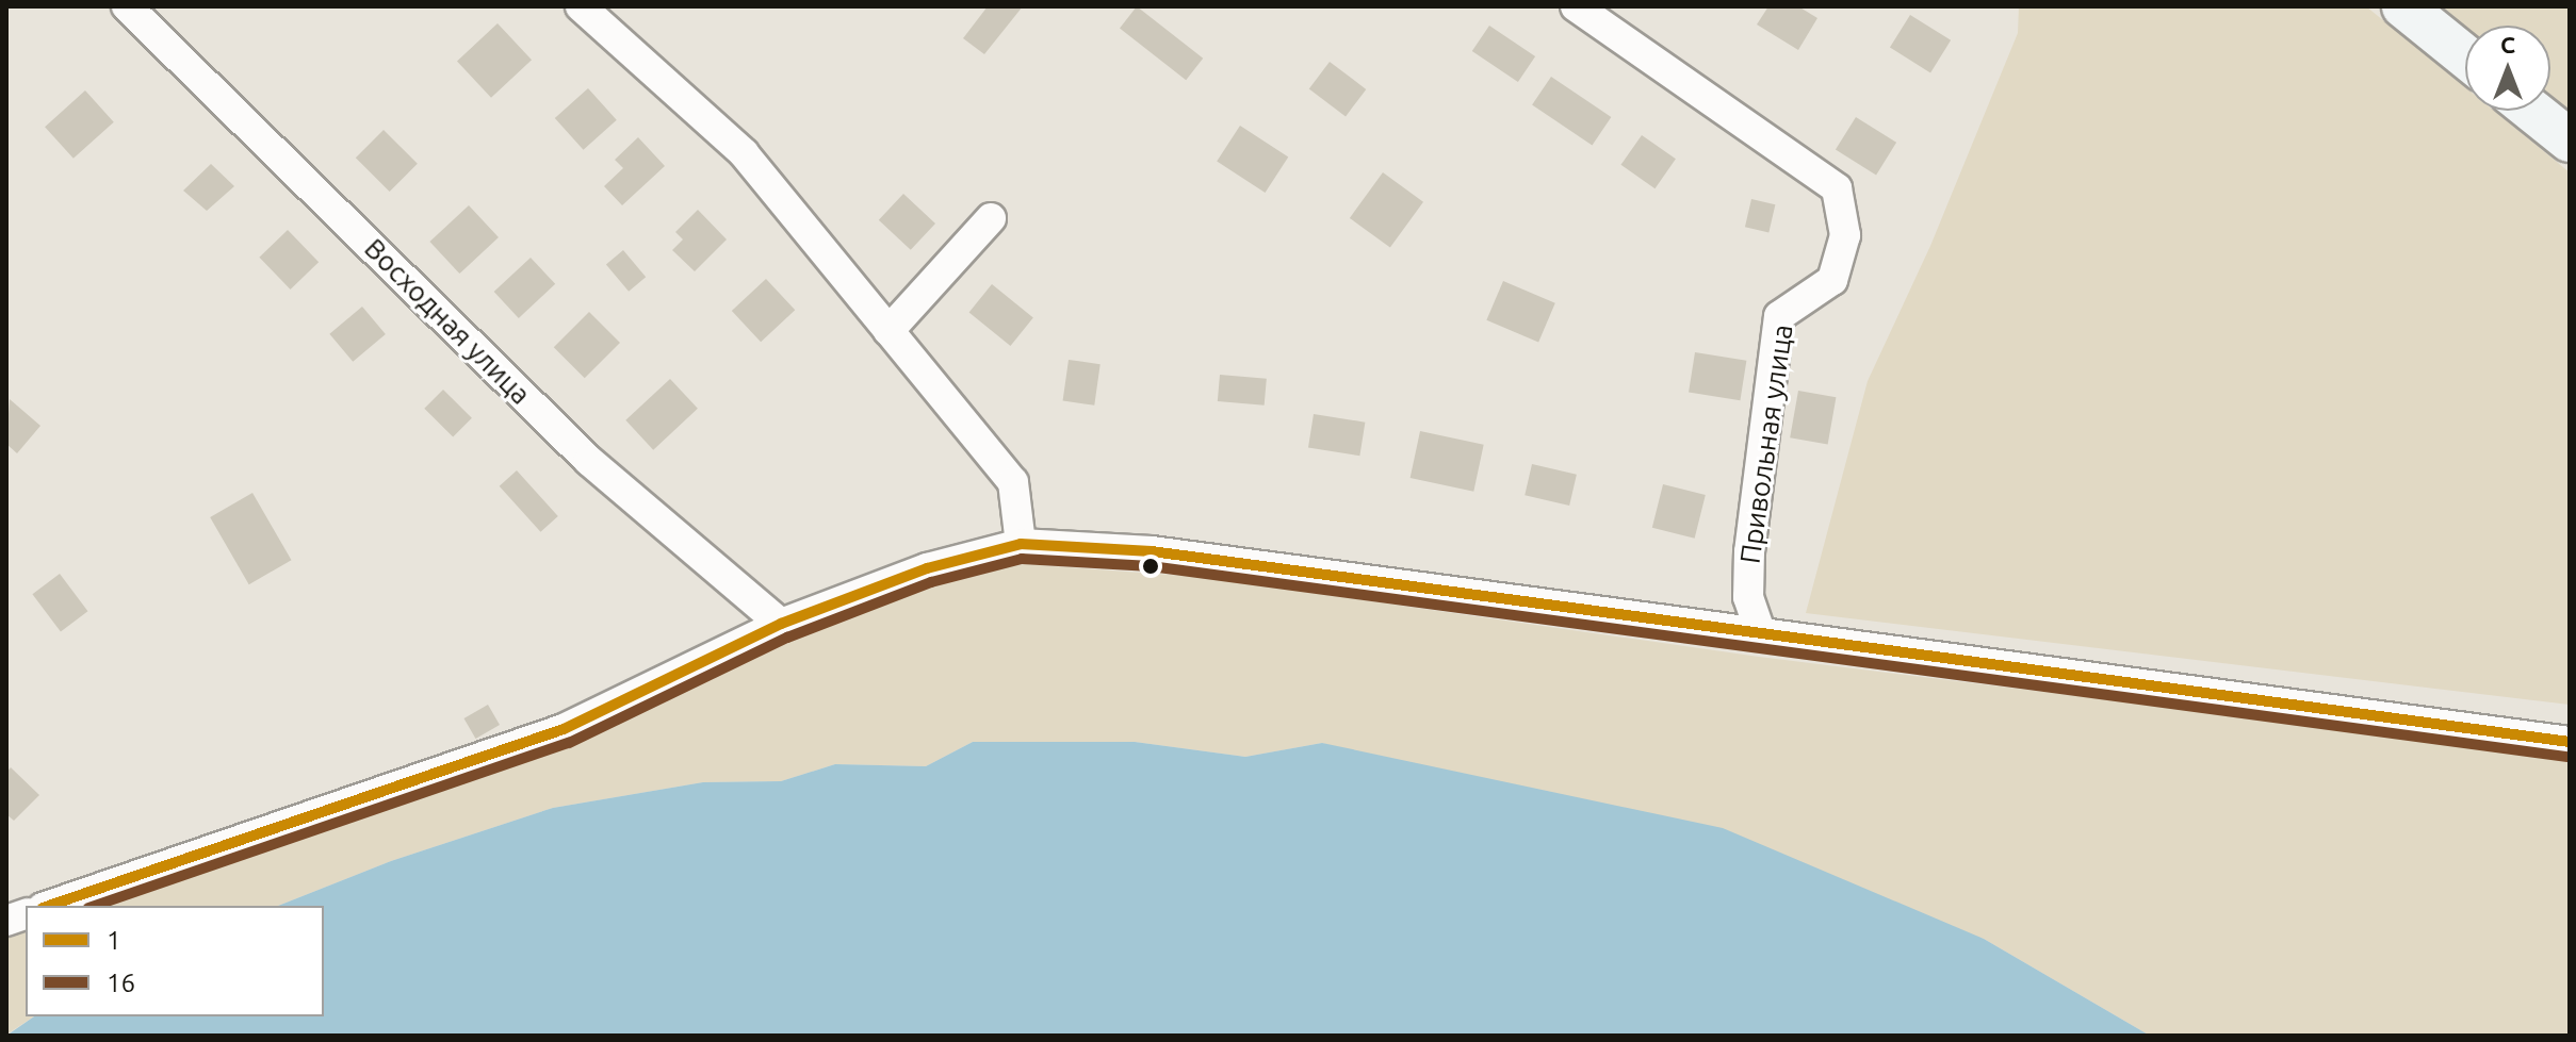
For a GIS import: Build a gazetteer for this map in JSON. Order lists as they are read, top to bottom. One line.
{"streets":{"street":["Восходная улица","Привольная улица"]},"lines":["transit line 1","transit line 16"],"legend":["1","16"],"north":"top"}
